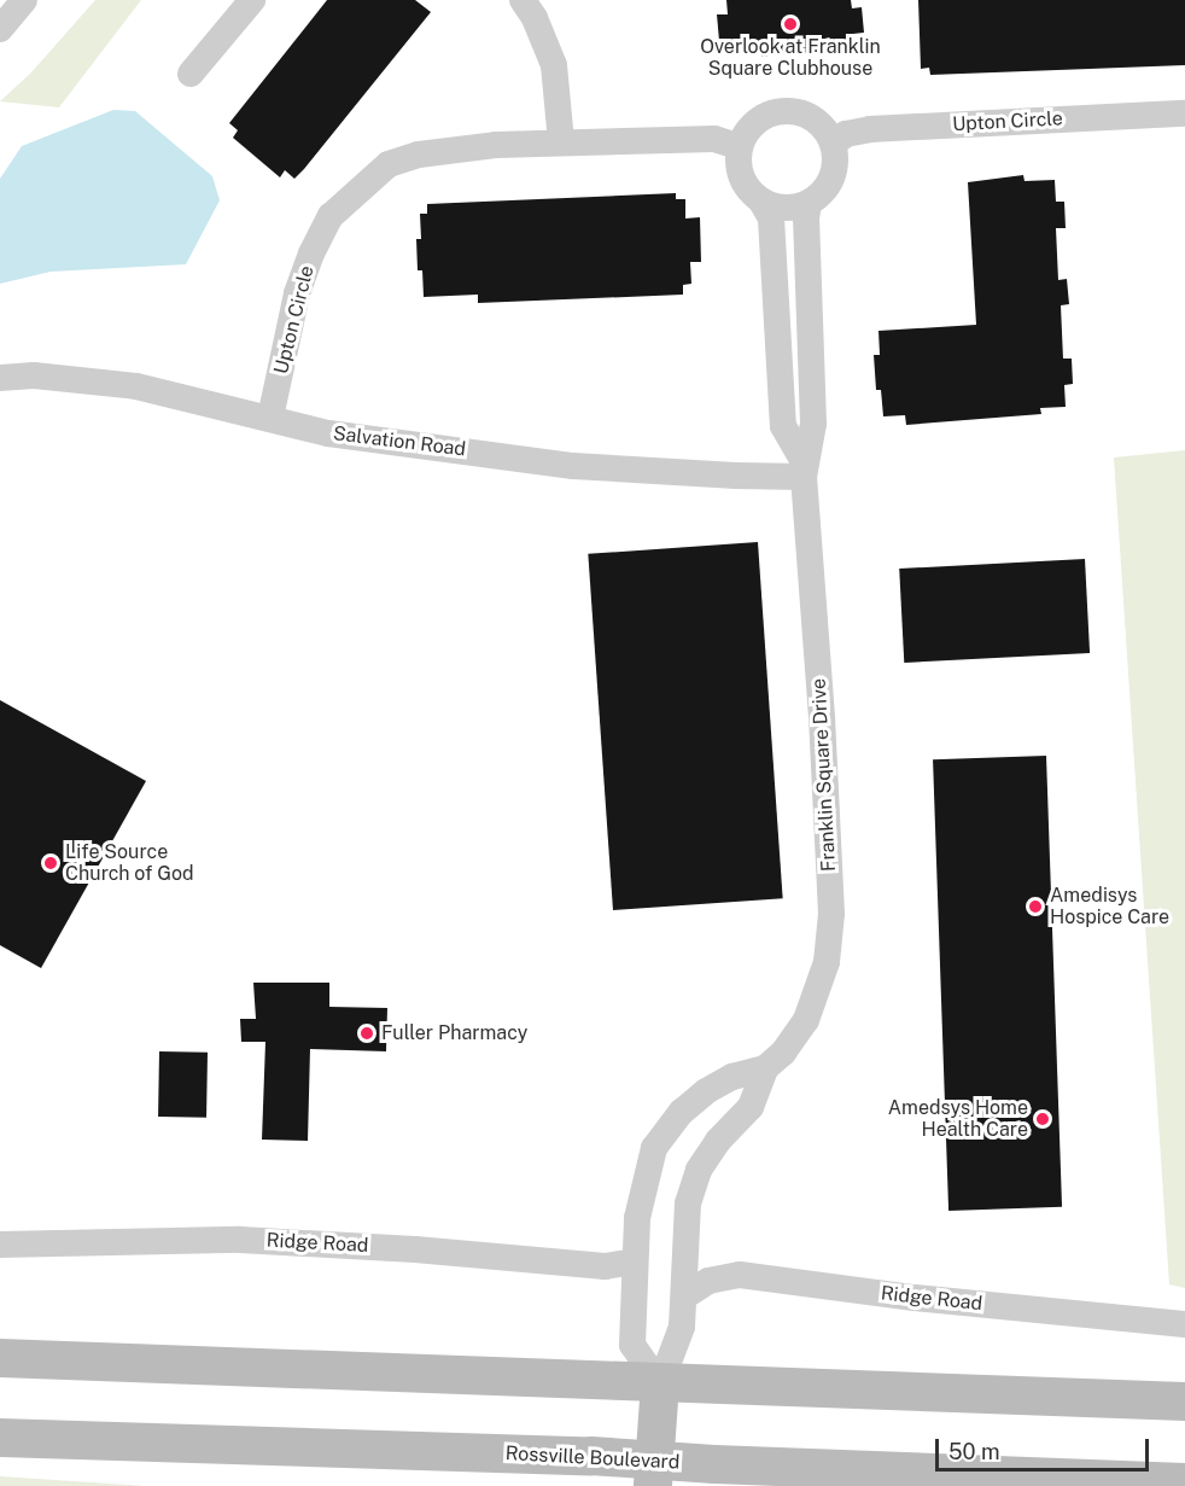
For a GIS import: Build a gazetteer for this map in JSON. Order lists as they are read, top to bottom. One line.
{"streets":{"main road":["Franklin Square Drive","Rossville Boulevard"],"street":["Upton Circle","Salvation Road","Ridge Road"]},"crossings":[["Upton Circle","Salvation Road"],["Upton Circle","Franklin Square Drive"],["Salvation Road","Franklin Square Drive"],["Franklin Square Drive","Ridge Road"],["Franklin Square Drive","Rossville Boulevard"]],"places":["Overlook at Franklin Square Clubhouse","Life Source Church of God","Amedisys Hospice Care","Fuller Pharmacy","Amedsys Home Health Care"],"scale_bar":"50 m"}
